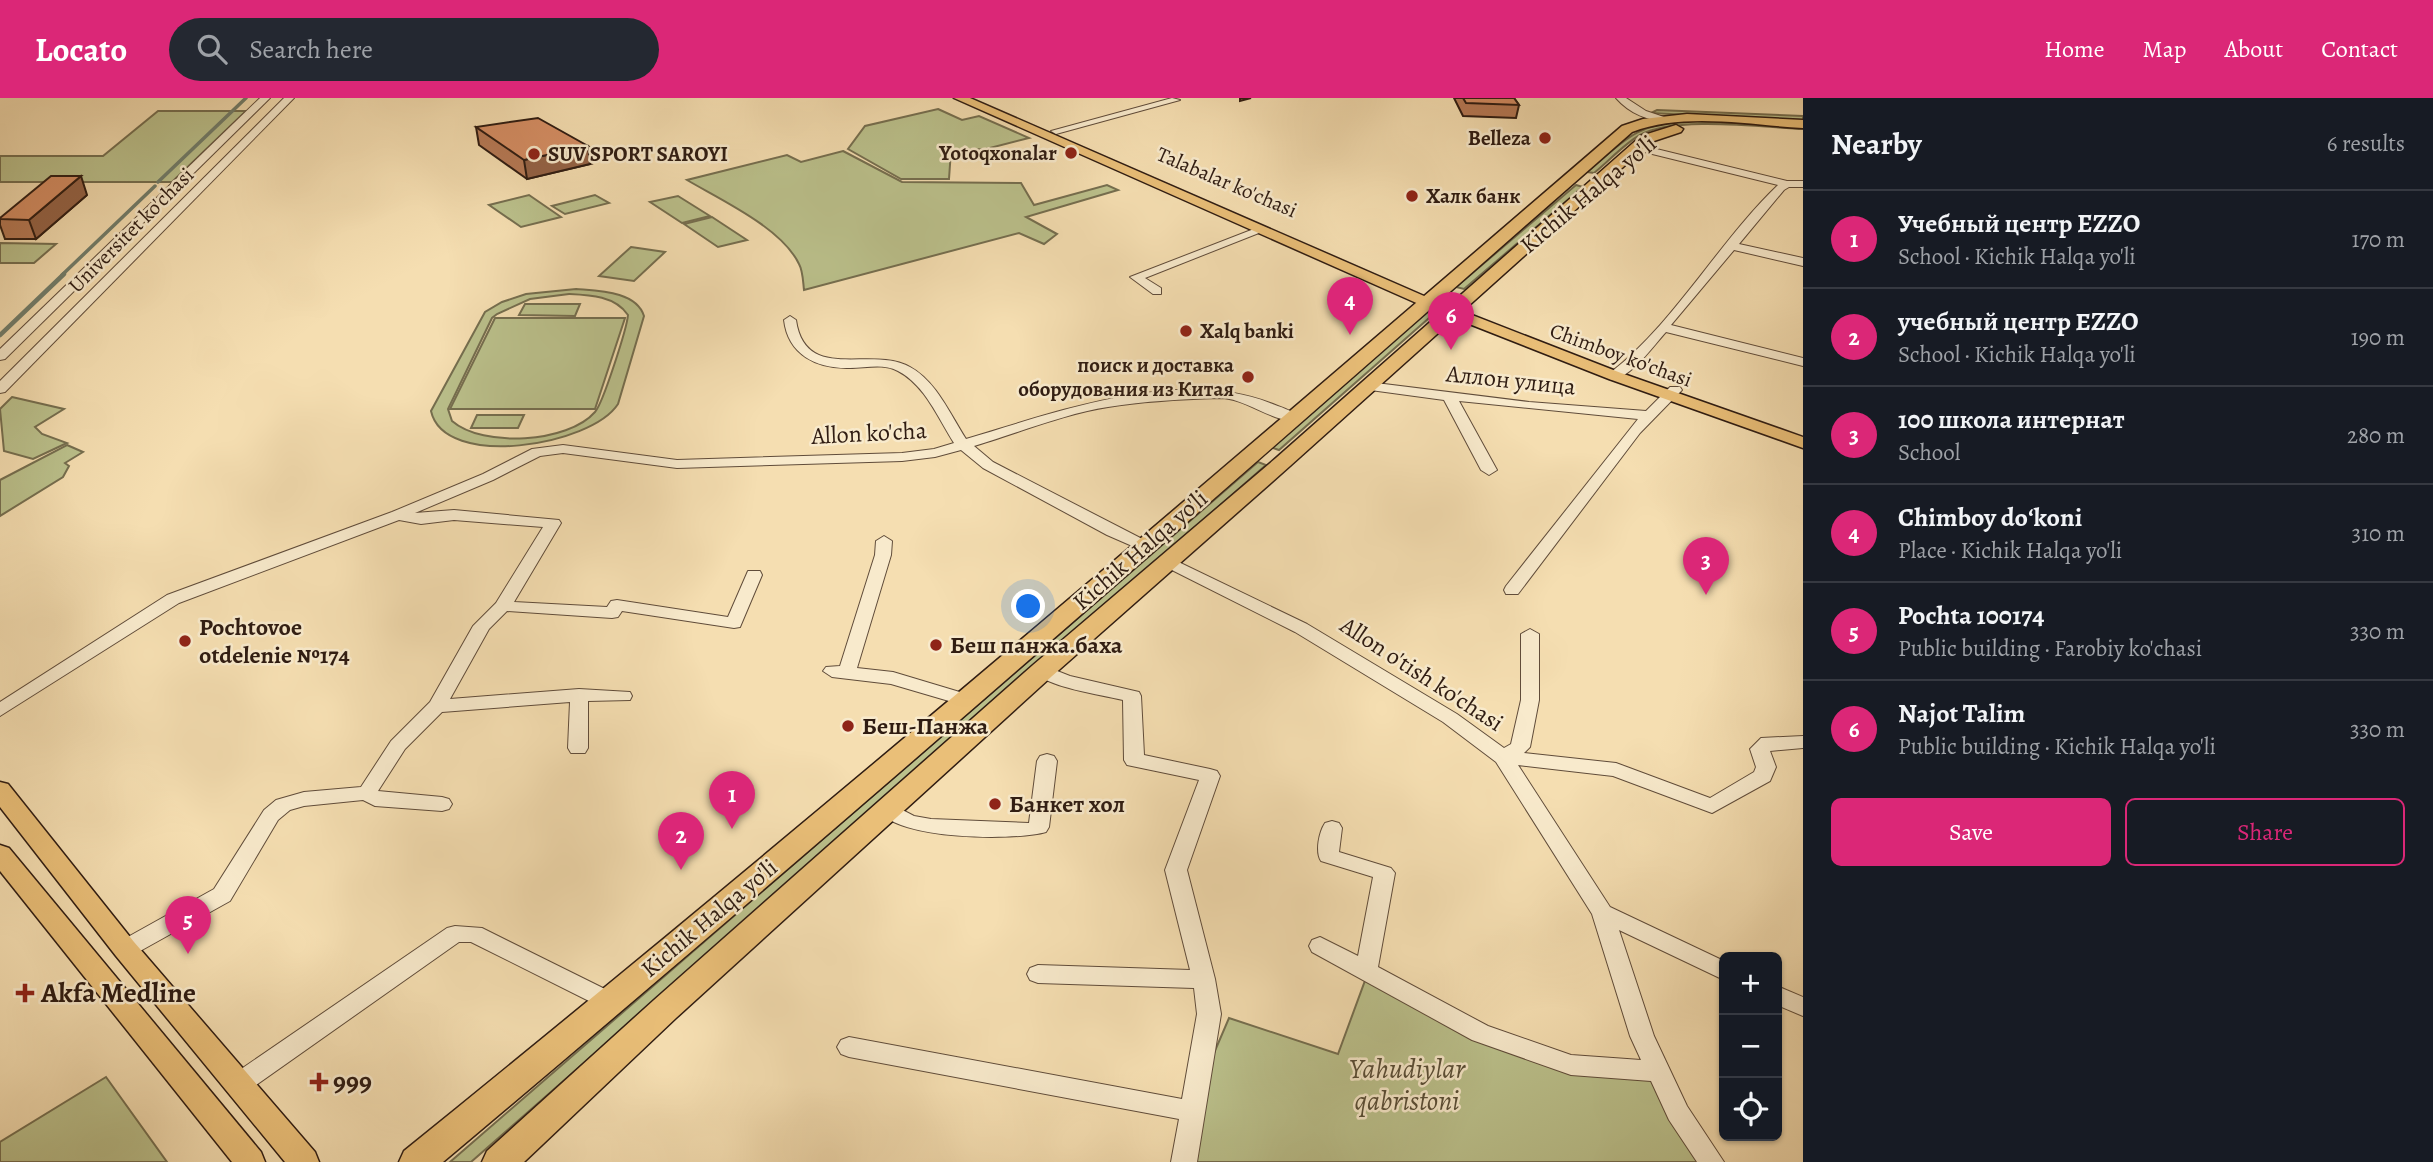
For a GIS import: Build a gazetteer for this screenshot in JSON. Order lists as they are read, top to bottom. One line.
{"streets":{"highway":["Kichik Halqa yo'li"],"main road":["Talabalar ko'chasi","Chimboy ko'chasi"],"street":["Universitet ko'chasi","Аллон улица","Allon ko'cha","Allon o'tish ko'chasi"]},"crossings":[["Talabalar ko'chasi","Kichik Halqa yo'li"],["Talabalar ko'chasi","Chimboy ko'chasi"],["Kichik Halqa yo'li","Chimboy ko'chasi"],["Kichik Halqa yo'li","Аллон улица"],["Kichik Halqa yo'li","Allon ko'cha"],["Kichik Halqa yo'li","Allon o'tish ko'chasi"]],"parks":["Yahudiylar qabristoni"],"places":{"other":["Belleza","Yotoqxonalar","SUV SPORT SAROYI","Халк банк","Xalq banki","поиск и доставка оборудования из Китая","Pochtovoe otdelenie №174","Беш панжа.баха","Беш-Панжа","Банкет хол"],"health":["Akfa Medline","999"]},"page":{"header":"Locato","search":"Search here","nav":["Home","Map","About","Contact"],"heading":["Nearby","6 results"],"list":[{"mark":"1","name":"Учебный центр EZZO","note":"School · Kichik Halqa yo'li","value":"170 m"},{"mark":"2","name":"учебный центр ЕZZO","note":"School · Kichik Halqa yo'li","value":"190 m"},{"mark":"3","name":"100 школа интернат","note":"School","value":"280 m"},{"mark":"4","name":"Chimboy doʻkoni","note":"Place · Kichik Halqa yo'li","value":"310 m"},{"mark":"5","name":"Pochta 100174","note":"Public building · Farobiy ko'chasi","value":"330 m"},{"mark":"6","name":"Najot Talim","note":"Public building · Kichik Halqa yo'li","value":"330 m"}],"pins":["4","6","3","1","2","5"],"buttons":["Save","Share"],"map_buttons":["+","−"]}}
